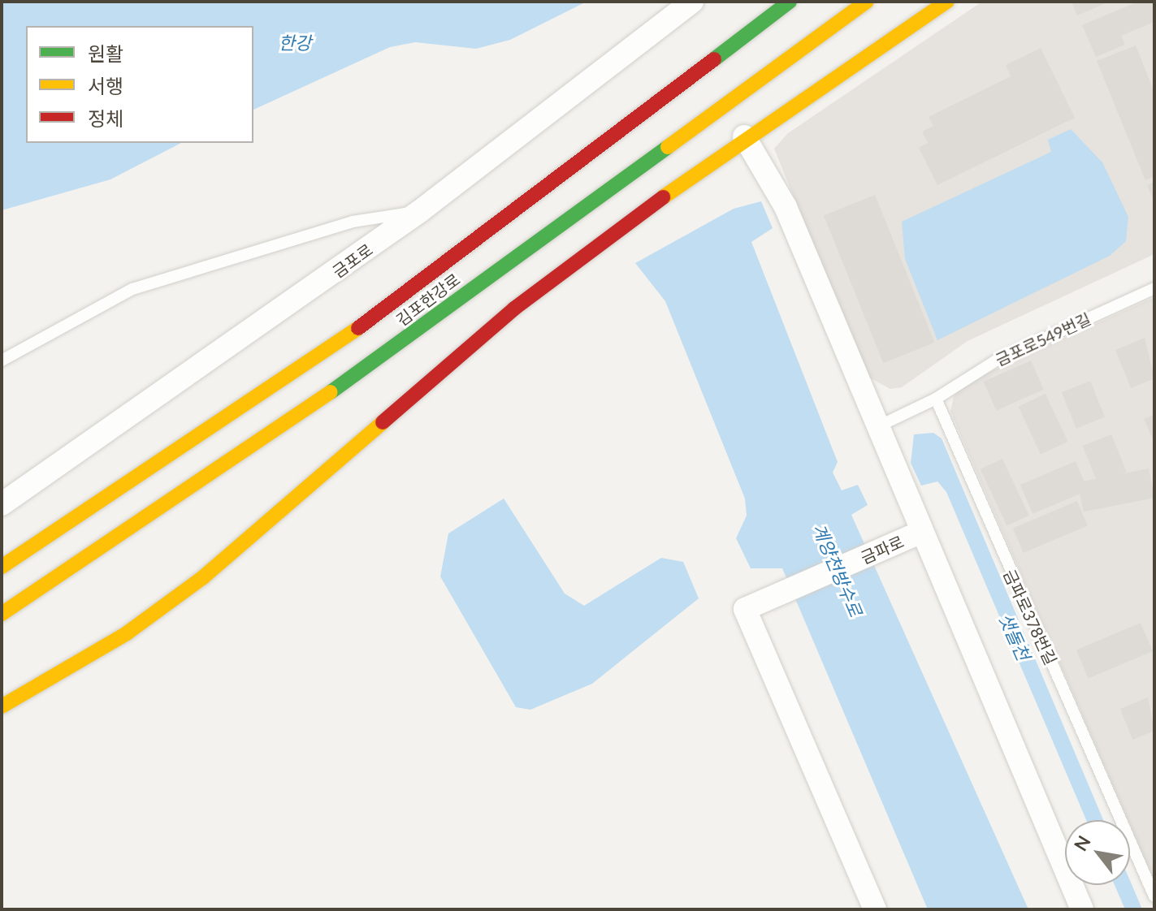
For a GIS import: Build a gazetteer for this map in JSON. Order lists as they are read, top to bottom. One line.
{"streets":{"main road":["김포한강로"],"street":["금포로","금파로"],"lane":["금포로549번길","금파로378번길"]},"crossings":[["금포로549번길","금파로378번길"]],"water":["한강","계양천방수로","샛돌천"],"legend":["원활","서행","정체"],"north":"top left"}
